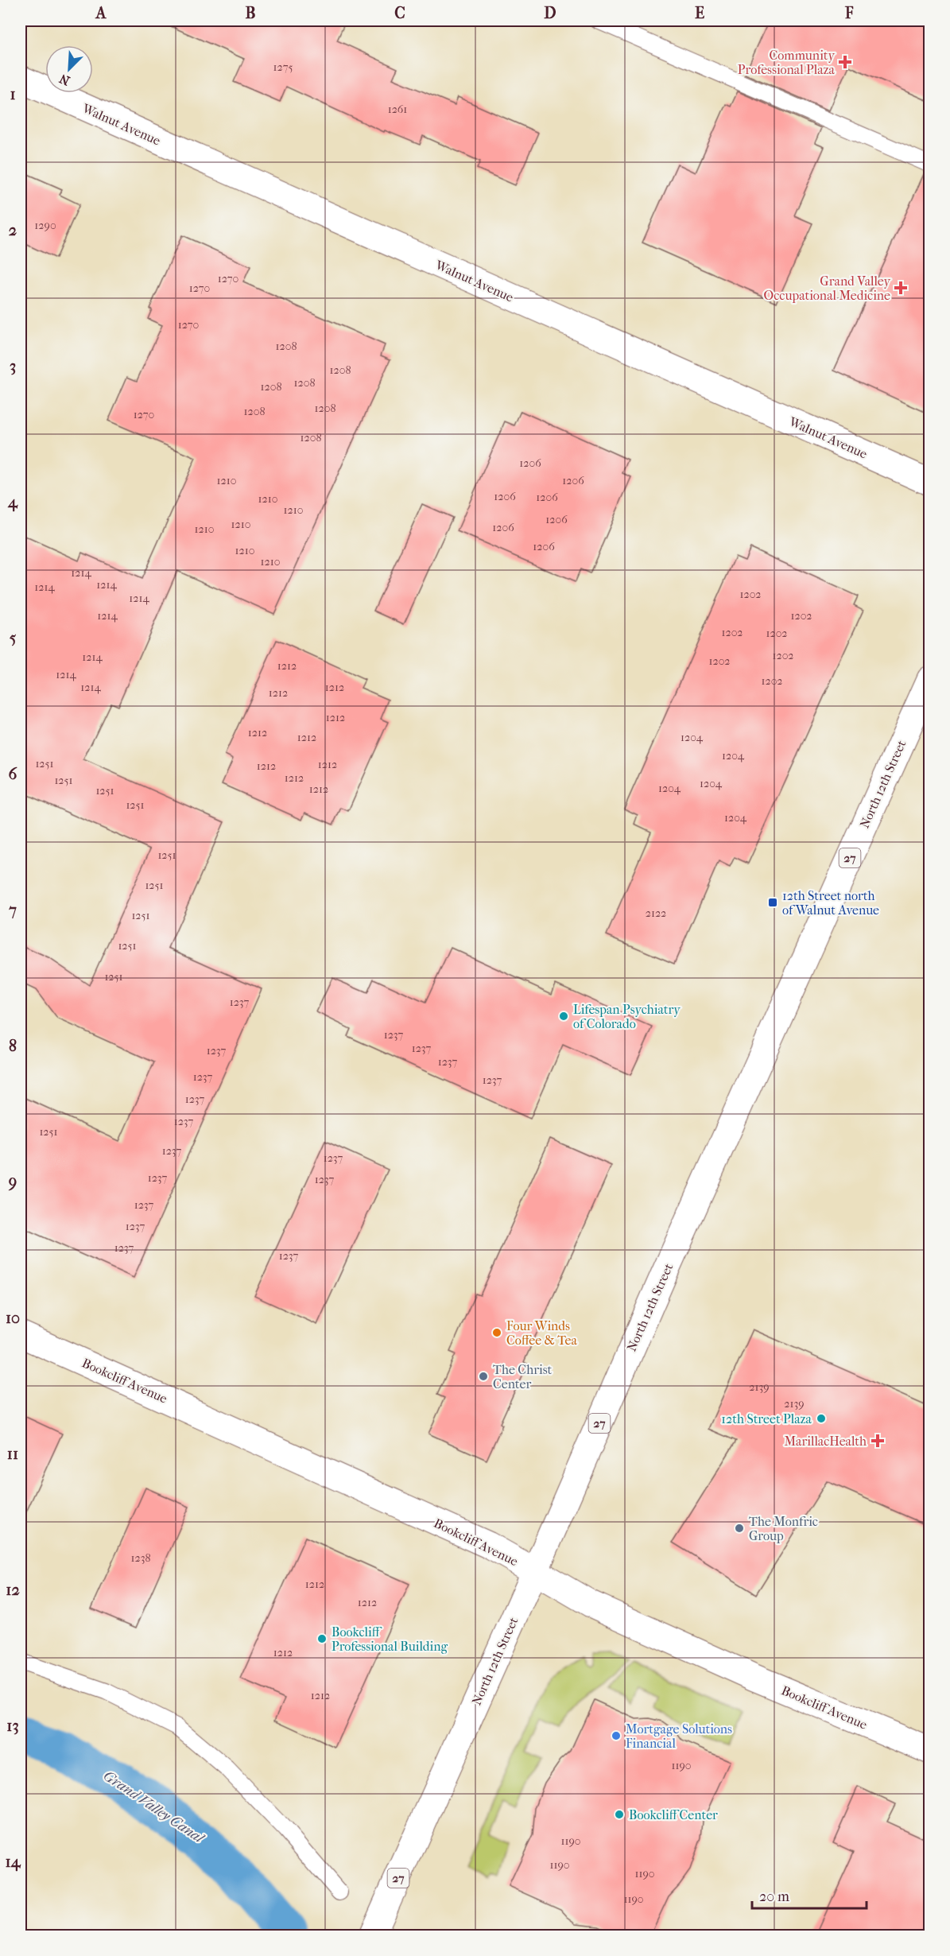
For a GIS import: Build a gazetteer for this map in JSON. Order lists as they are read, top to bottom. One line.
{"streets":{"street":["Walnut Avenue","North 12th Street","27","Bookcliff Avenue"]},"crossings":[["North 12th Street","Bookcliff Avenue"]],"water":["Grand Valley Canal"],"places":{"health":["Community Professional Plaza","Grand Valley Occupational Medicine","MarillacHealth"],"transit":["12th Street north of Walnut Avenue"],"other":["Lifespan Psychiatry of Colorado","Four Winds Coffee & Tea","The Christ Center","12th Street Plaza","The Monfric Group","Bookcliff Professional Building","Mortgage Solutions Financial","Bookcliff Center"]},"house_numbers":["1275","1261","1290","1270","1270","1270","1208","1208","1208","1208","1208","1208","1270","1208","1206","1210","1206","1206","1206","1210","1210","1206","1210","1206","1210","1206","1210","1210","1214","1214","1214","1202","1214","1214","1202","1202","1202","1202","1214","1202","1212","1214","1202","1214","1212","1212","1212","1212","1212","1204","1204","1251","1212","1212","1212","1251","1204","1204","1212","1251","1251","1204","1251","1251","2122","1251","1251","1251","1237","1237","1237","1237","1237","1237","1237","1237","1237","1251","1237","1237","1237","1237","1237","1237","1237","1237","2139","2139","1238","1212","1212","1212","1212","1190","1190","1190","1190","1190"],"scale_bar":"20 m","north":"bottom left","grid":{"columns":["A","B","C","D","E","F"],"rows":["1","2","3","4","5","6","7","8","9","10","11","12","13","14"]}}
